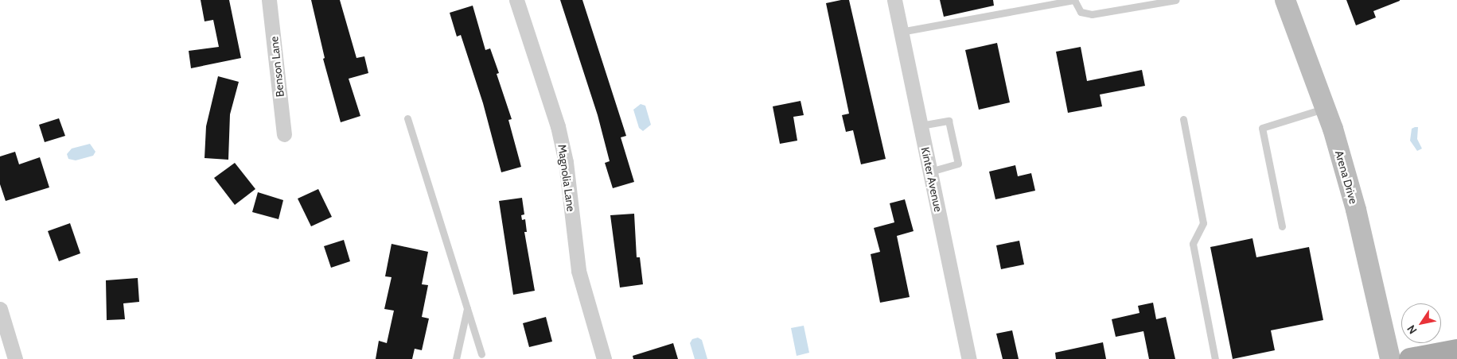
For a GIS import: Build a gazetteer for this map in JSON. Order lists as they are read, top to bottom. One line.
{"streets":{"main road":["Arena Drive"],"street":["Benson Lane","Magnolia Lane","Kinter Avenue"]},"north":"bottom left"}
